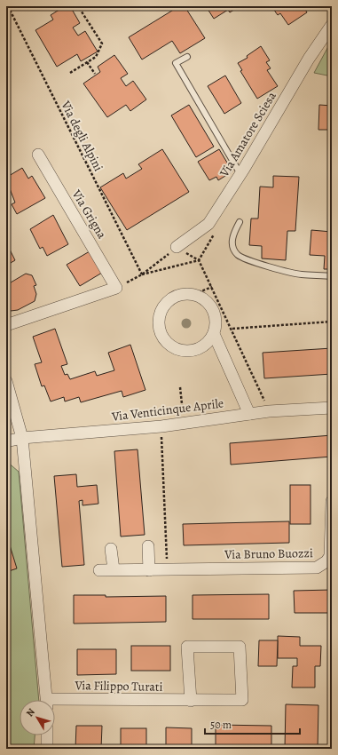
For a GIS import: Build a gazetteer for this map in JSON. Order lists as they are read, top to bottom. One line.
{"streets":{"street":["Via Amatore Sciesa","Via Grigna","Via Venticinque Aprile","Via Bruno Buozzi","Via Filippo Turati"],"path":["Via degli Alpini"]},"scale_bar":"50 m","north":"top left"}
